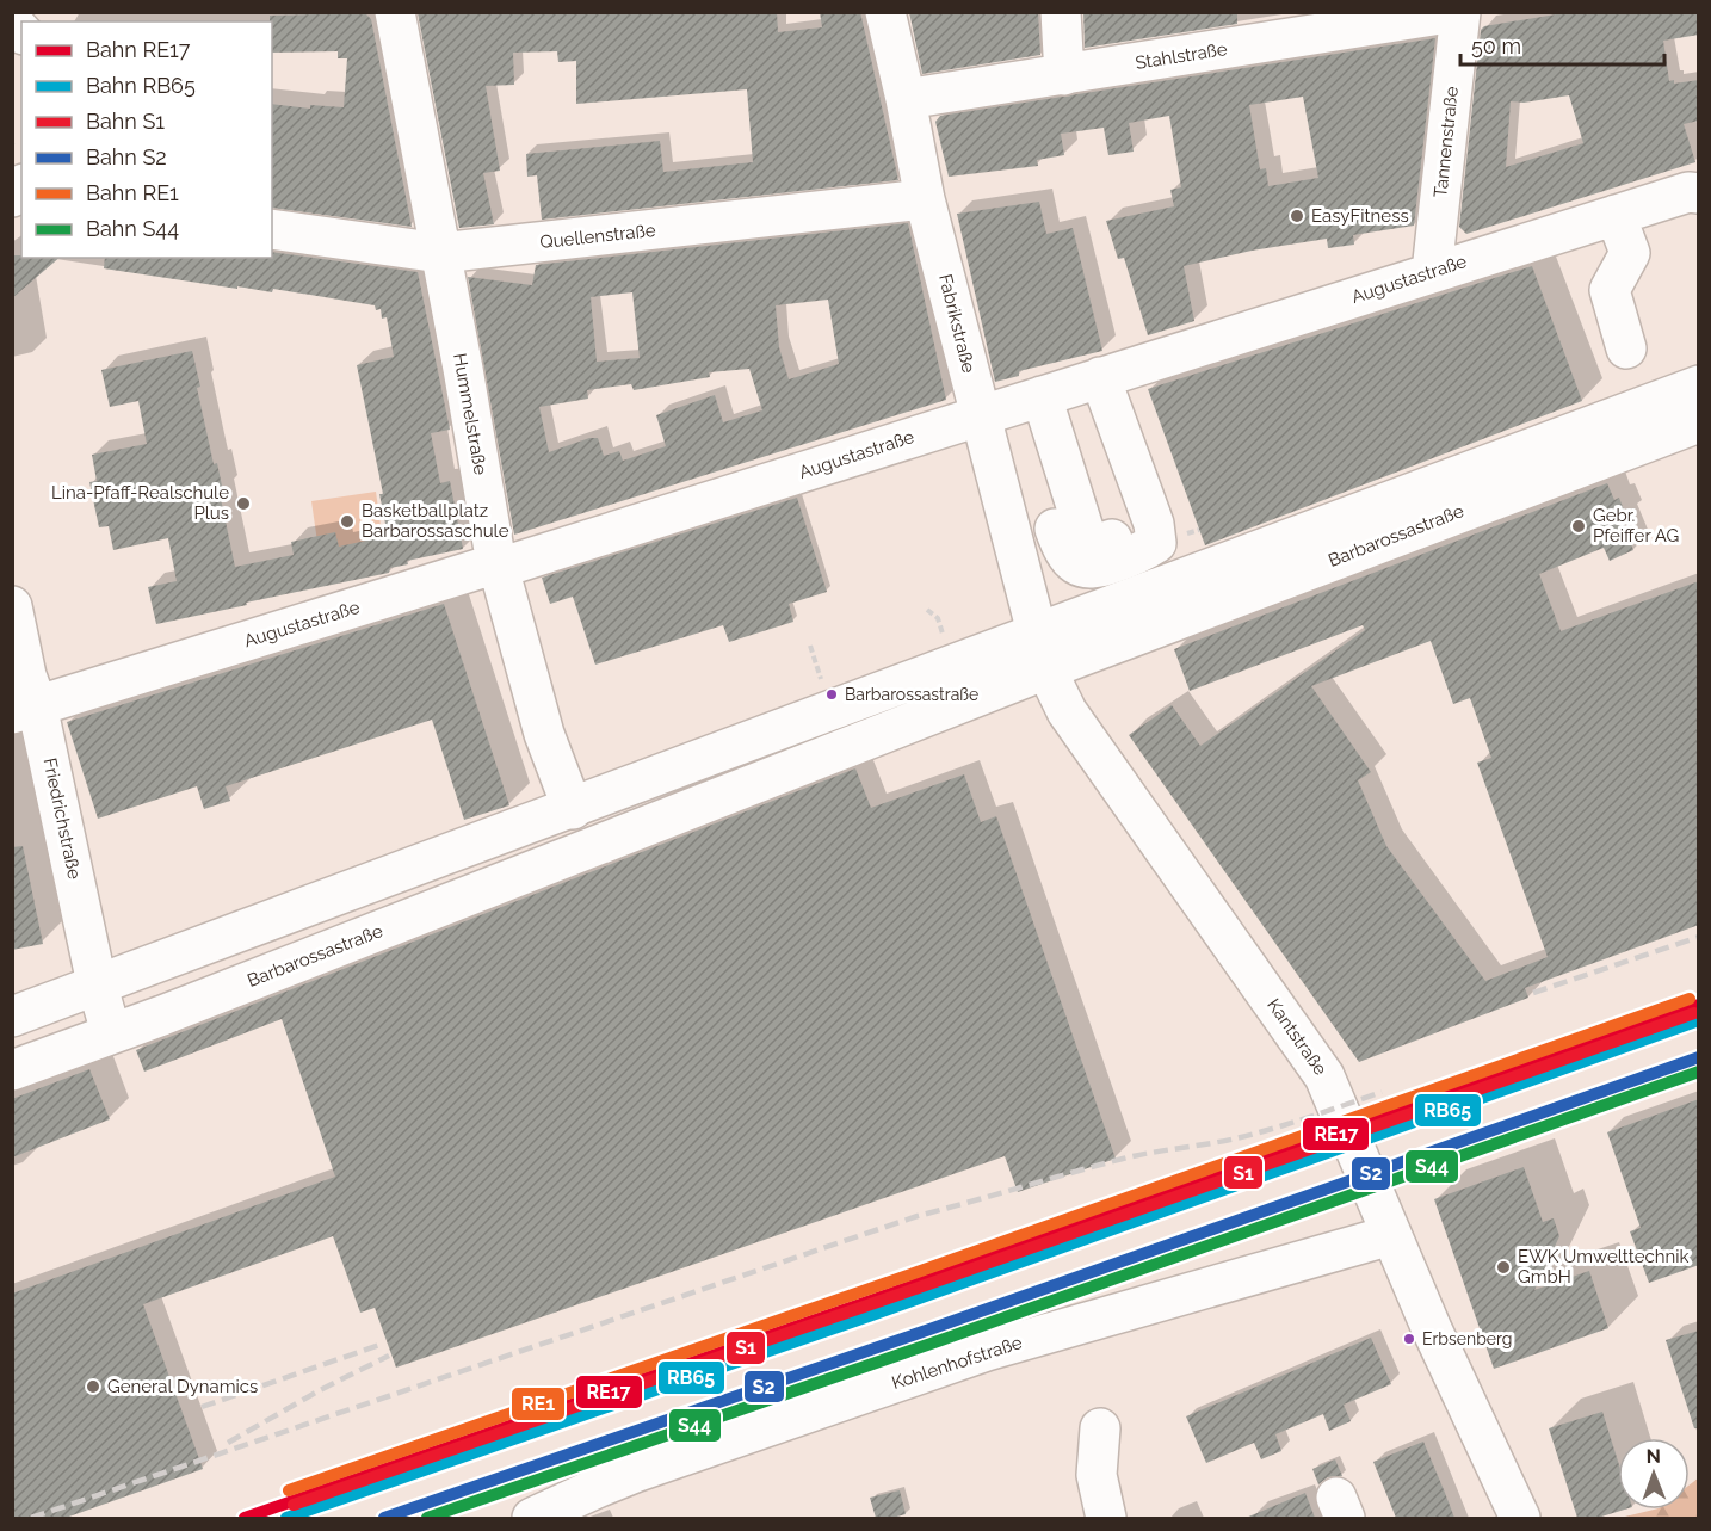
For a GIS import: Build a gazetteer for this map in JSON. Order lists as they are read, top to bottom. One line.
{"streets":{"street":["Stahlstraße","Tannenstraße","Quellenstraße","Augustastraße","Fabrikstraße","Hummelstraße","Barbarossastraße","Friedrichstraße","Kantstraße","Kohlenhofstraße"]},"crossings":[["Stahlstraße","Tannenstraße"],["Stahlstraße","Fabrikstraße"],["Tannenstraße","Augustastraße"],["Quellenstraße","Fabrikstraße"],["Quellenstraße","Hummelstraße"],["Augustastraße","Fabrikstraße"],["Augustastraße","Hummelstraße"],["Augustastraße","Friedrichstraße"],["Fabrikstraße","Barbarossastraße"],["Fabrikstraße","Kantstraße"],["Hummelstraße","Barbarossastraße"],["Barbarossastraße","Friedrichstraße"],["Barbarossastraße","Kantstraße"],["Kantstraße","Kohlenhofstraße"]],"places":["EasyFitness","Lina-Pfaff-Realschule Plus","Basketballplatz Barbarossaschule","Gebr. Pfeiffer AG","Barbarossastraße","EWK Umwelttechnik GmbH","Erbsenberg","General Dynamics"],"lines":["rail line RE1","rail line RE17","rail line S1","rail line RB65","rail line S2","rail line S44"],"legend":["Bahn RE17","Bahn RB65","Bahn S1","Bahn S2","Bahn RE1","Bahn S44"],"scale_bar":"50 m","north":"top"}
